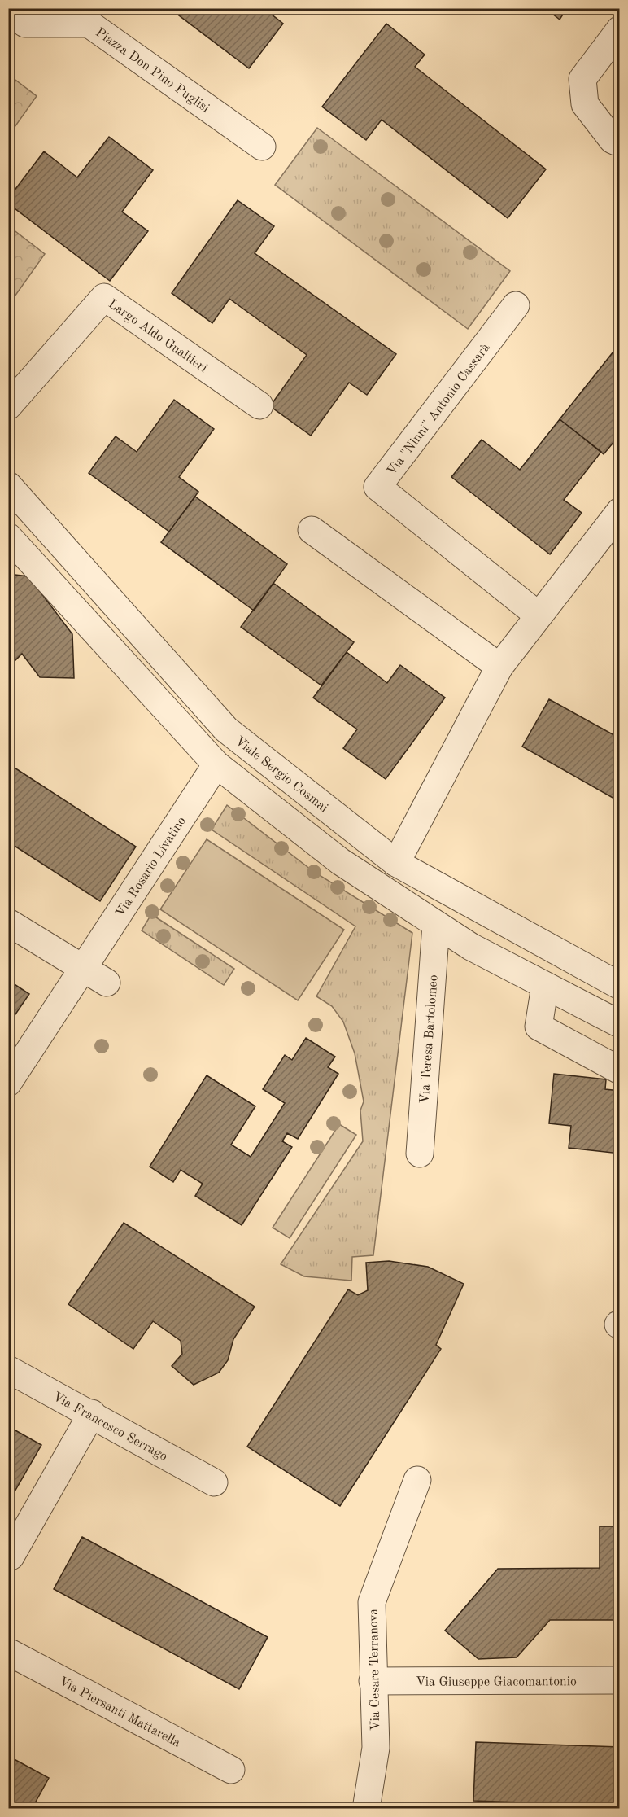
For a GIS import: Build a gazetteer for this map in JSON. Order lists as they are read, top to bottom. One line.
{"streets":{"street":["Piazza Don Pino Puglisi","Largo Aldo Gualtieri","Via \"Ninni\" Antonio Cassarà","Viale Sergio Cosmai","Via Rosario Livatino","Via Teresa Bartolomeo","Via Francesco Serrago","Via Cesare Terranova","Via Giuseppe Giacomantonio","Via Piersanti Mattarella"]},"crossings":[["Via Cesare Terranova","Via Giuseppe Giacomantonio"]]}
